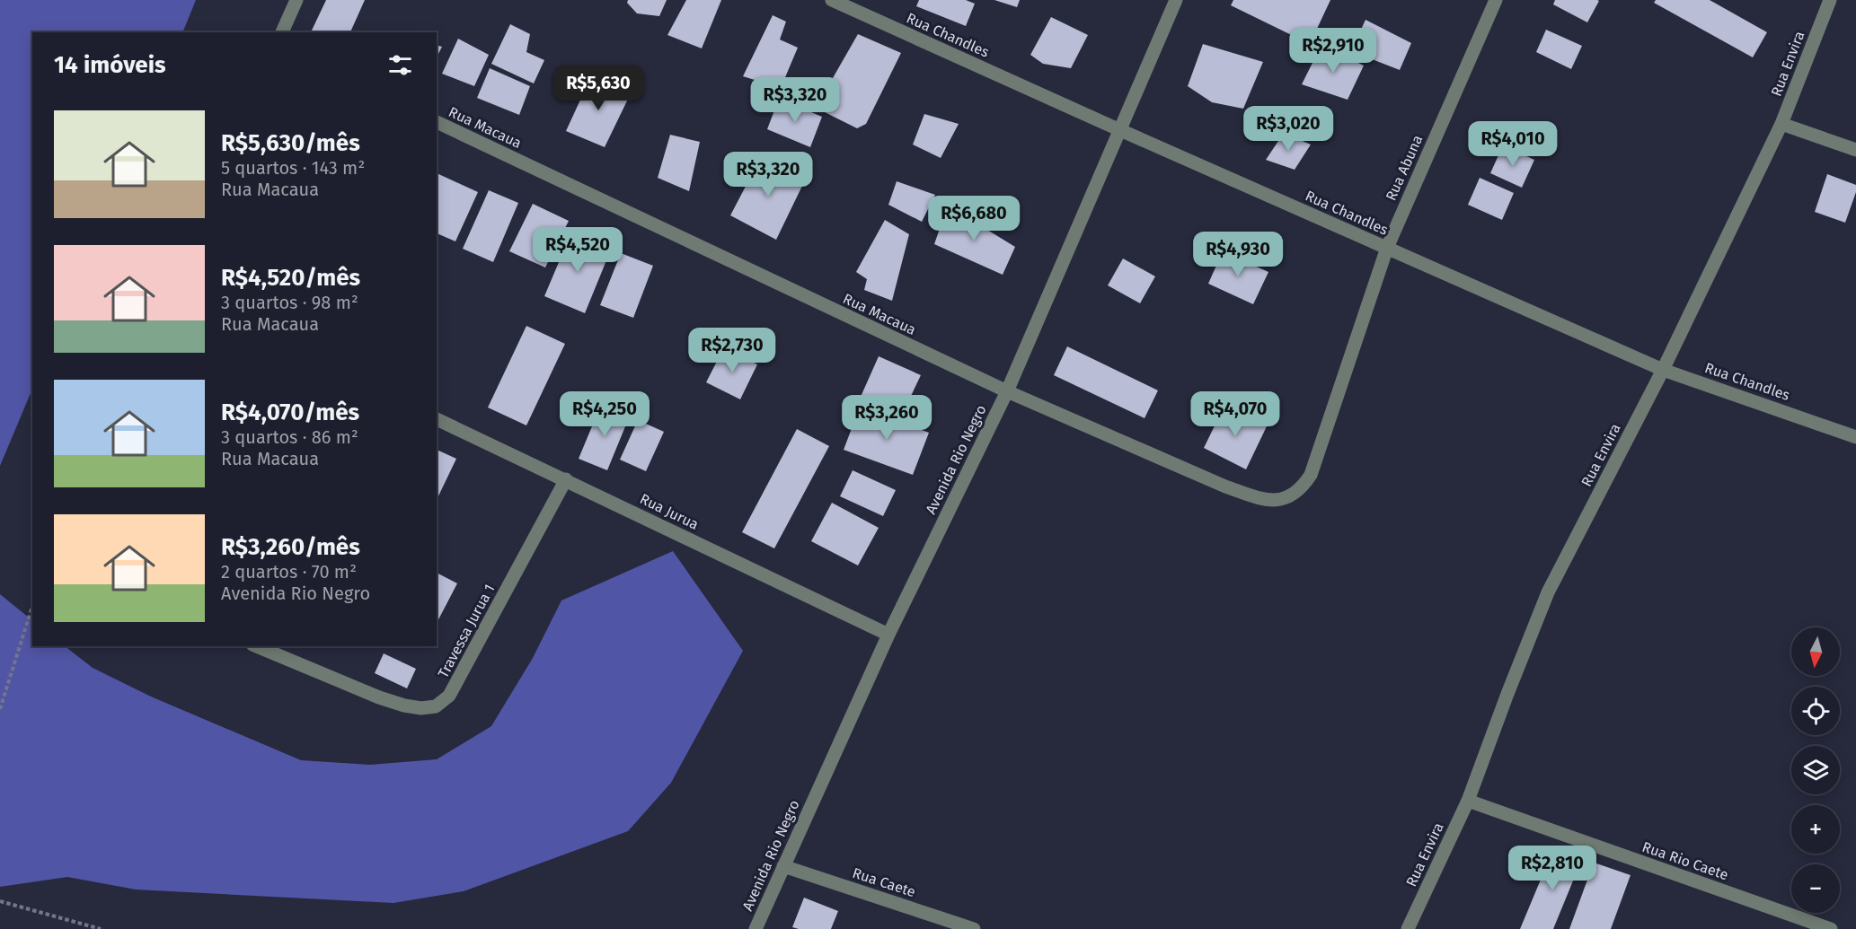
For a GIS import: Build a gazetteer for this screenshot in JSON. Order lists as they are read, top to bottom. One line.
{"streets":{"street":["Rua Chandles","Rua Envira","Rua Macaua","Rua Abuna","Avenida Rio Negro","Rua Jurua","Travessa Jurua 1","Rua Rio Caete","Rua Caete"]},"crossings":[["Rua Chandles","Rua Envira"],["Rua Chandles","Rua Abuna"],["Rua Chandles","Avenida Rio Negro"],["Rua Envira","Rua Rio Caete"],["Rua Macaua","Rua Abuna"],["Rua Macaua","Avenida Rio Negro"],["Avenida Rio Negro","Rua Jurua"],["Avenida Rio Negro","Rua Caete"],["Rua Jurua","Travessa Jurua 1"]],"north":"bottom","page":{"price":["R$2,910","R$5,630","R$3,320","R$3,020","R$4,010","R$3,320","R$6,680","R$4,520","R$4,930","R$2,730","R$4,250","R$4,070","R$3,260","R$2,810"],"heading":"14 imóveis","list":[{"name":"R$5,630/mês","note":"5 quartos · 143 m² · Rua Macaua"},{"name":"R$4,520/mês","note":"3 quartos · 98 m² · Rua Macaua"},{"name":"R$4,070/mês","note":"3 quartos · 86 m² · Rua Macaua"},{"name":"R$3,260/mês","note":"2 quartos · 70 m² · Avenida Rio Negro"}],"map_buttons":["+","−"]}}
